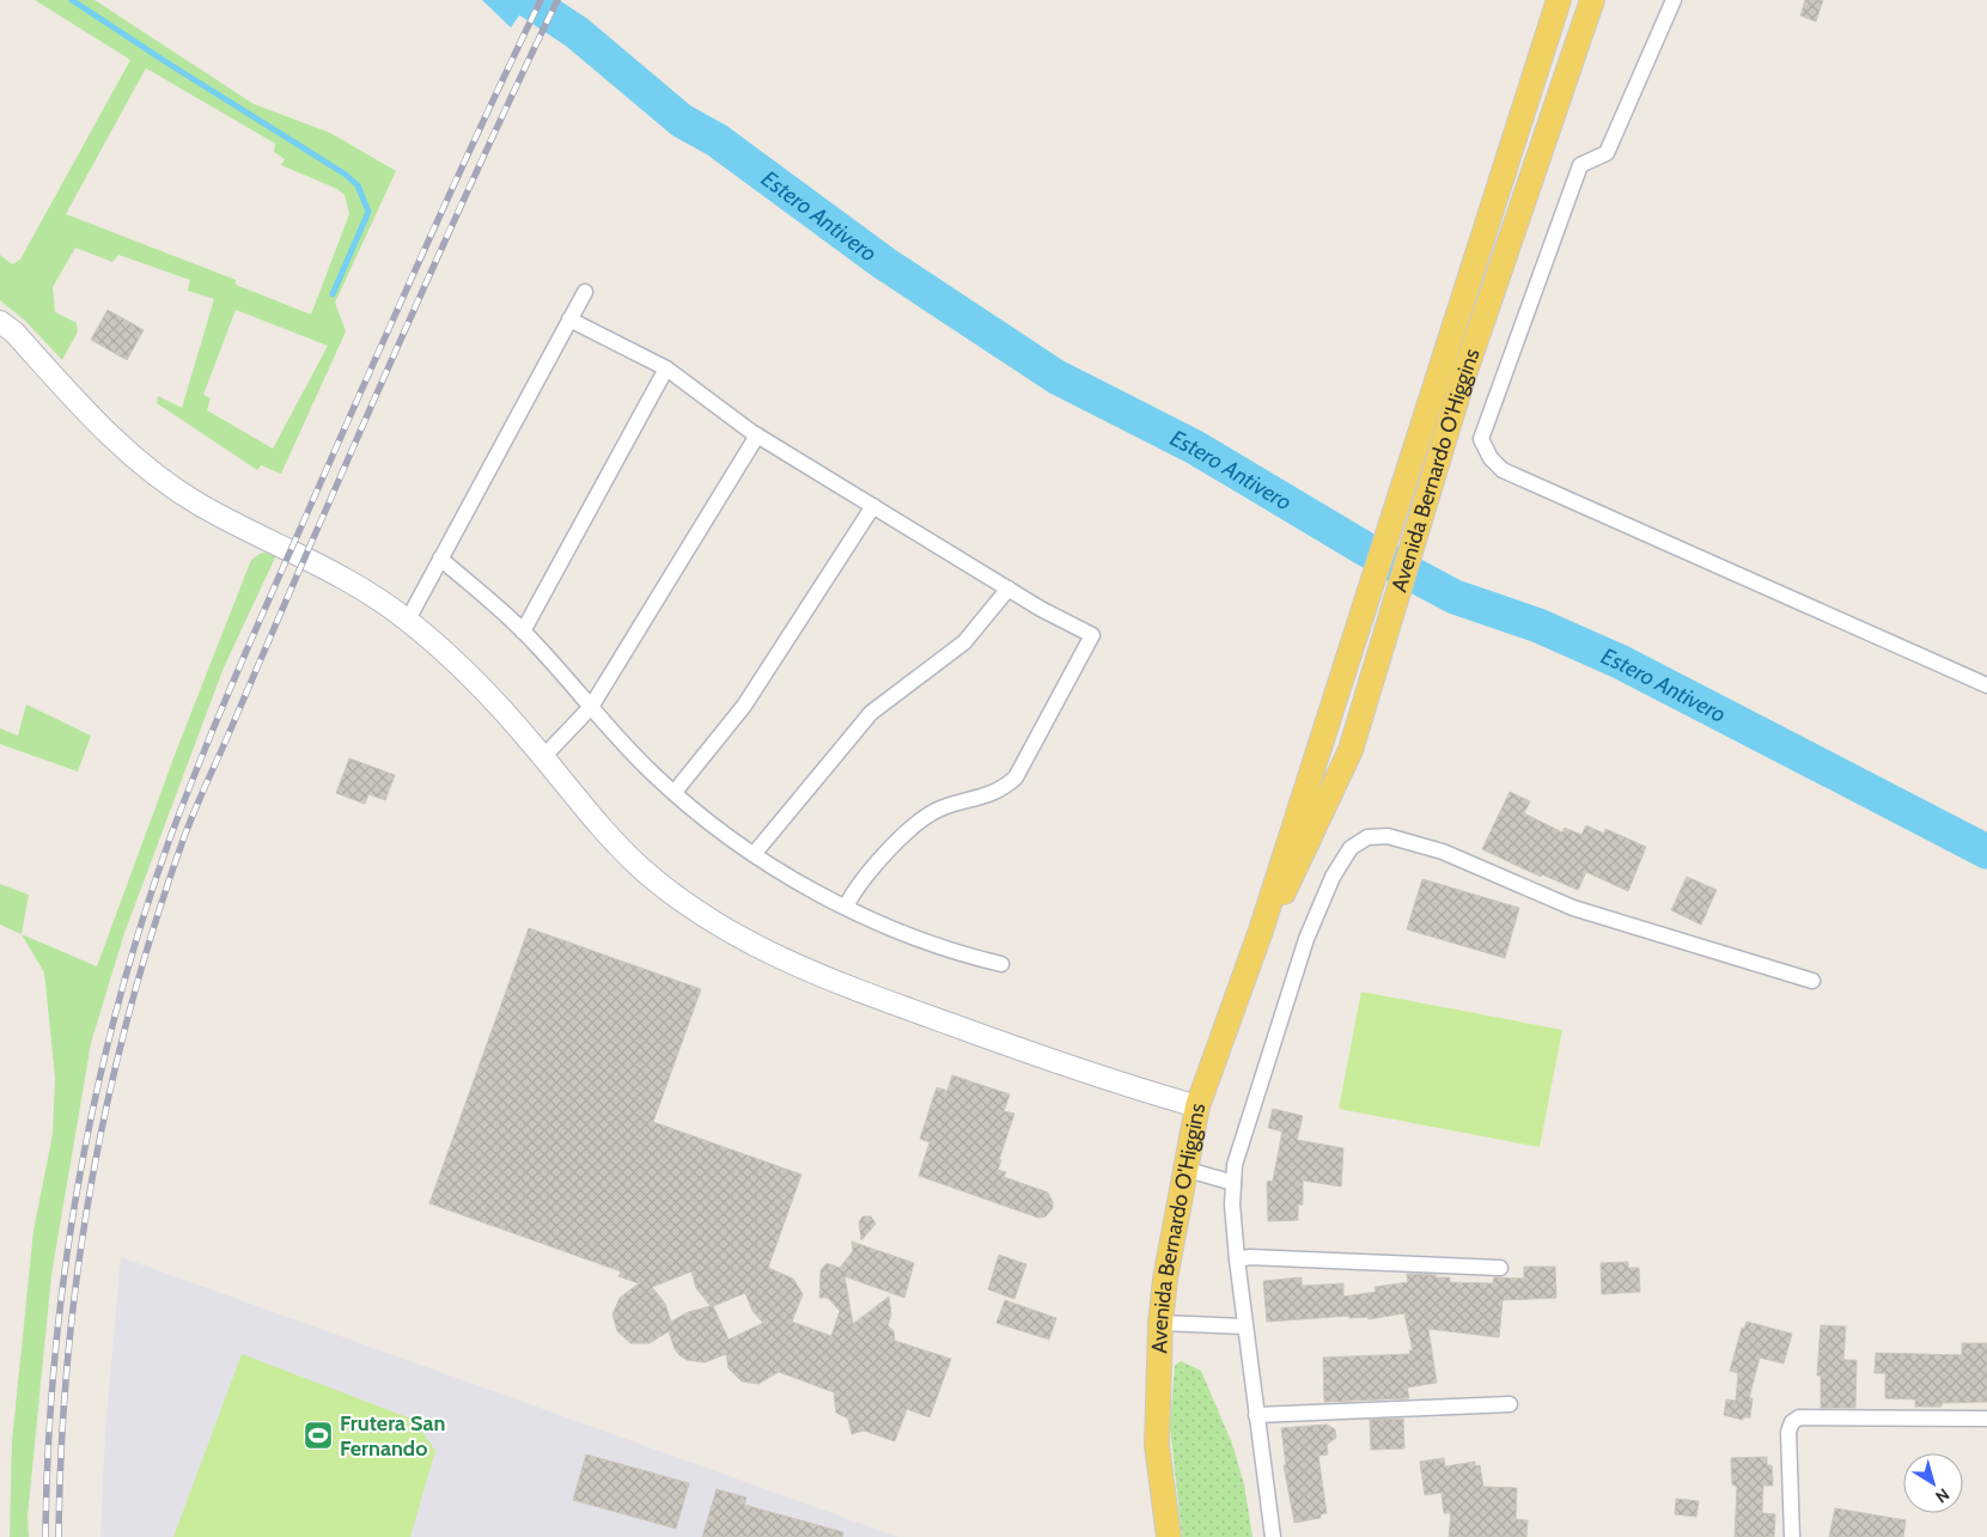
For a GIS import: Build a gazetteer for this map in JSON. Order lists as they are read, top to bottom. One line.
{"streets":{"main road":["Avenida Bernardo O'Higgins"]},"water":["Estero Antivero"],"places":{"sports":["Frutera San Fernando"]},"north":"bottom right"}
